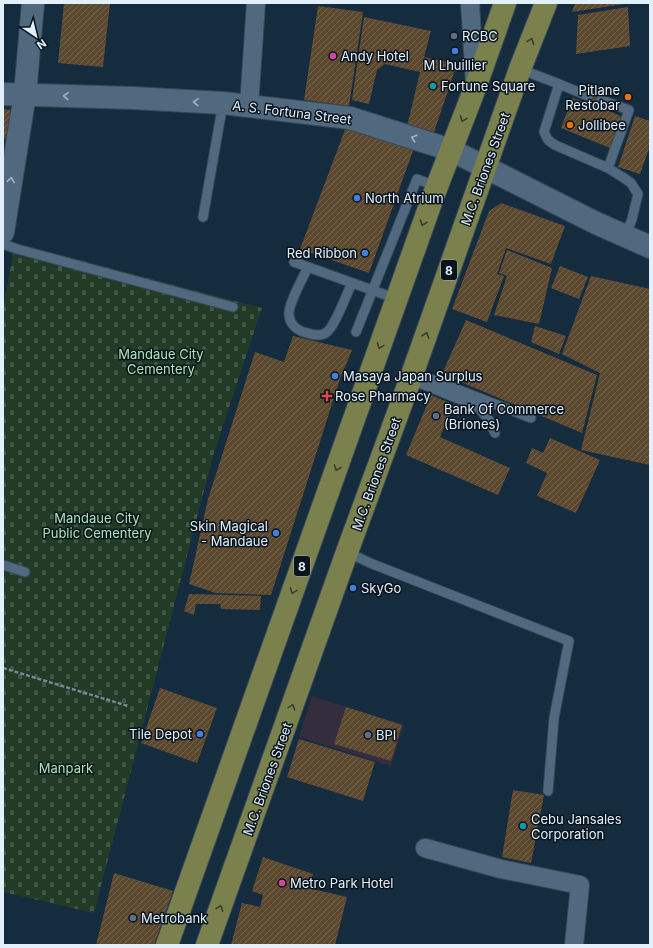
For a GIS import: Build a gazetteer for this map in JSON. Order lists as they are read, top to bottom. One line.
{"streets":{"main road":["M.C. Briones Street","8"],"street":["A. S. Fortuna Street"]},"crossings":[["A. S. Fortuna Street","M.C. Briones Street"],["A. S. Fortuna Street","8"]],"one_way":["A. S. Fortuna Street"],"parks":["Mandaue City Cementery","Mandaue City Public Cementery","Manpark"],"places":{"other":["RCBC","M Lhuillier","Andy Hotel","Fortune Square","Pitlane Restobar","Jollibee","North Atrium","Red Ribbon","Masaya Japan Surplus","Bank Of Commerce (Briones)","Skin Magical - Mandaue","SkyGo","Tile Depot","BPI","Cebu Jansales Corporation","Metro Park Hotel","Metrobank"],"health":["Rose Pharmacy"]},"north":"bottom right"}
